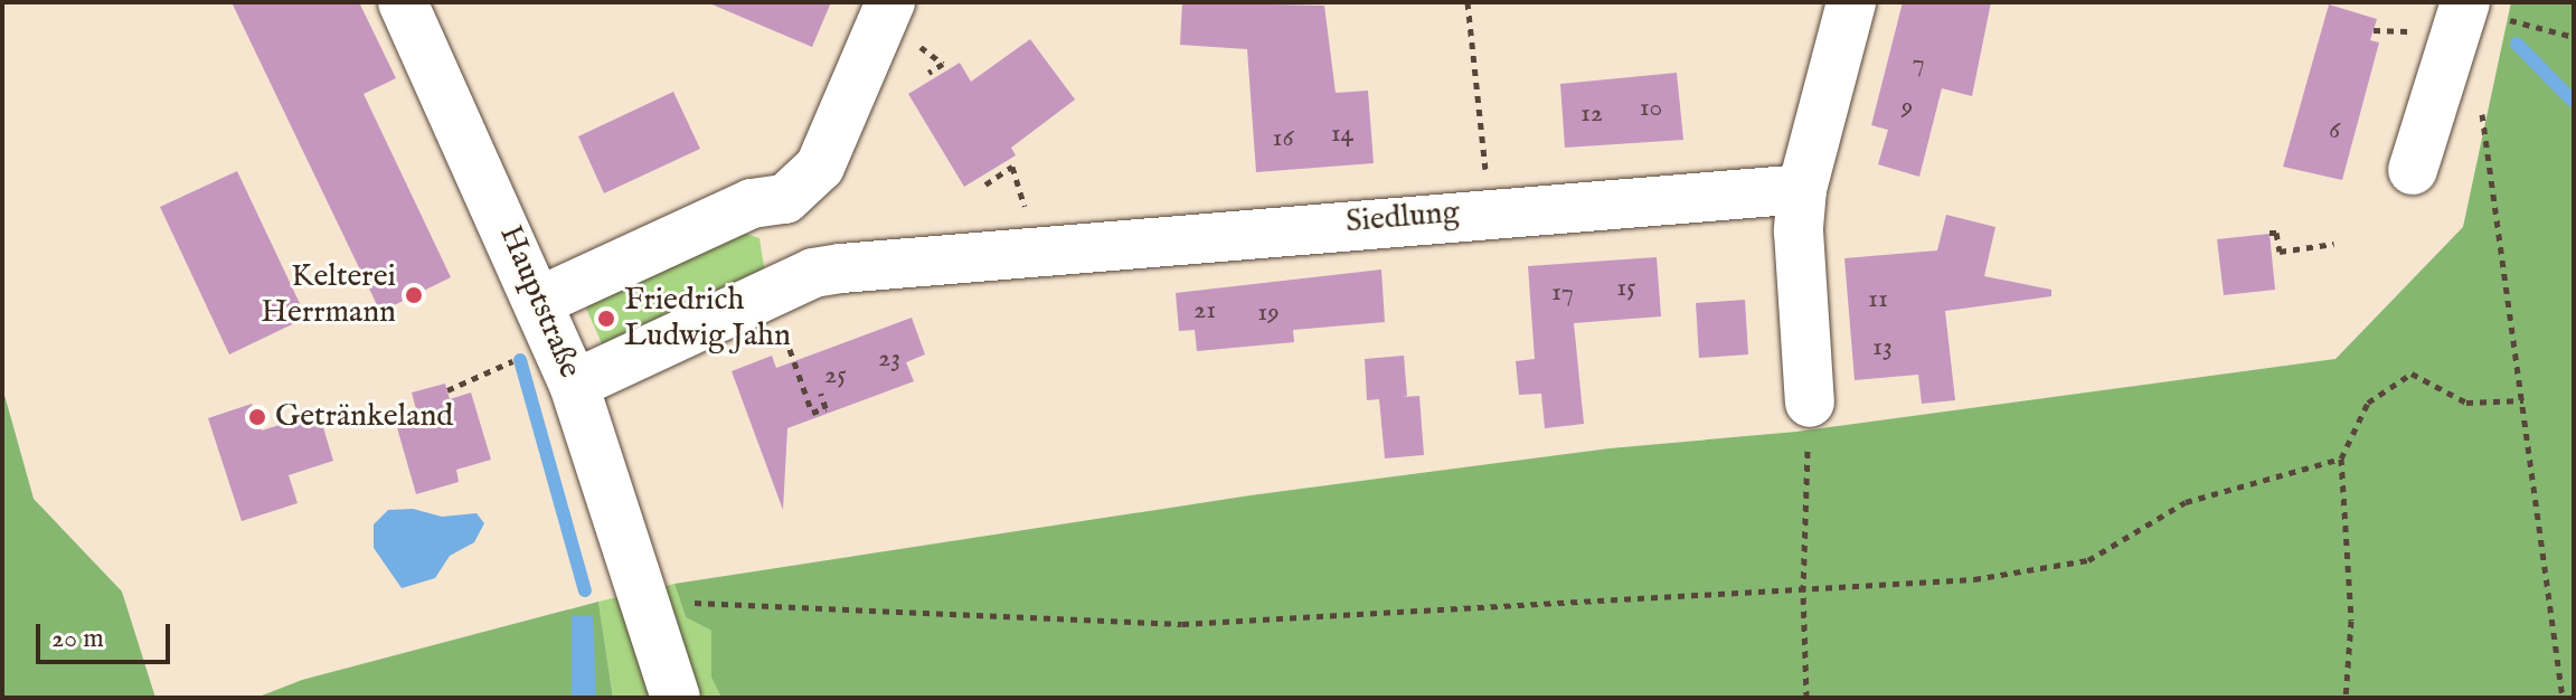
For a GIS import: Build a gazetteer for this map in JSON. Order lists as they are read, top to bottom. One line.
{"streets":{"street":["Siedlung","Hauptstraße"]},"crossings":[["Siedlung","Hauptstraße"]],"places":["Kelterei Herrmann","Friedrich Ludwig Jahn","Getränkeland"],"house_numbers":["7","9","10","12","6","14","16","15","17","11","21","19","13","23","25"],"scale_bar":"20 m"}
